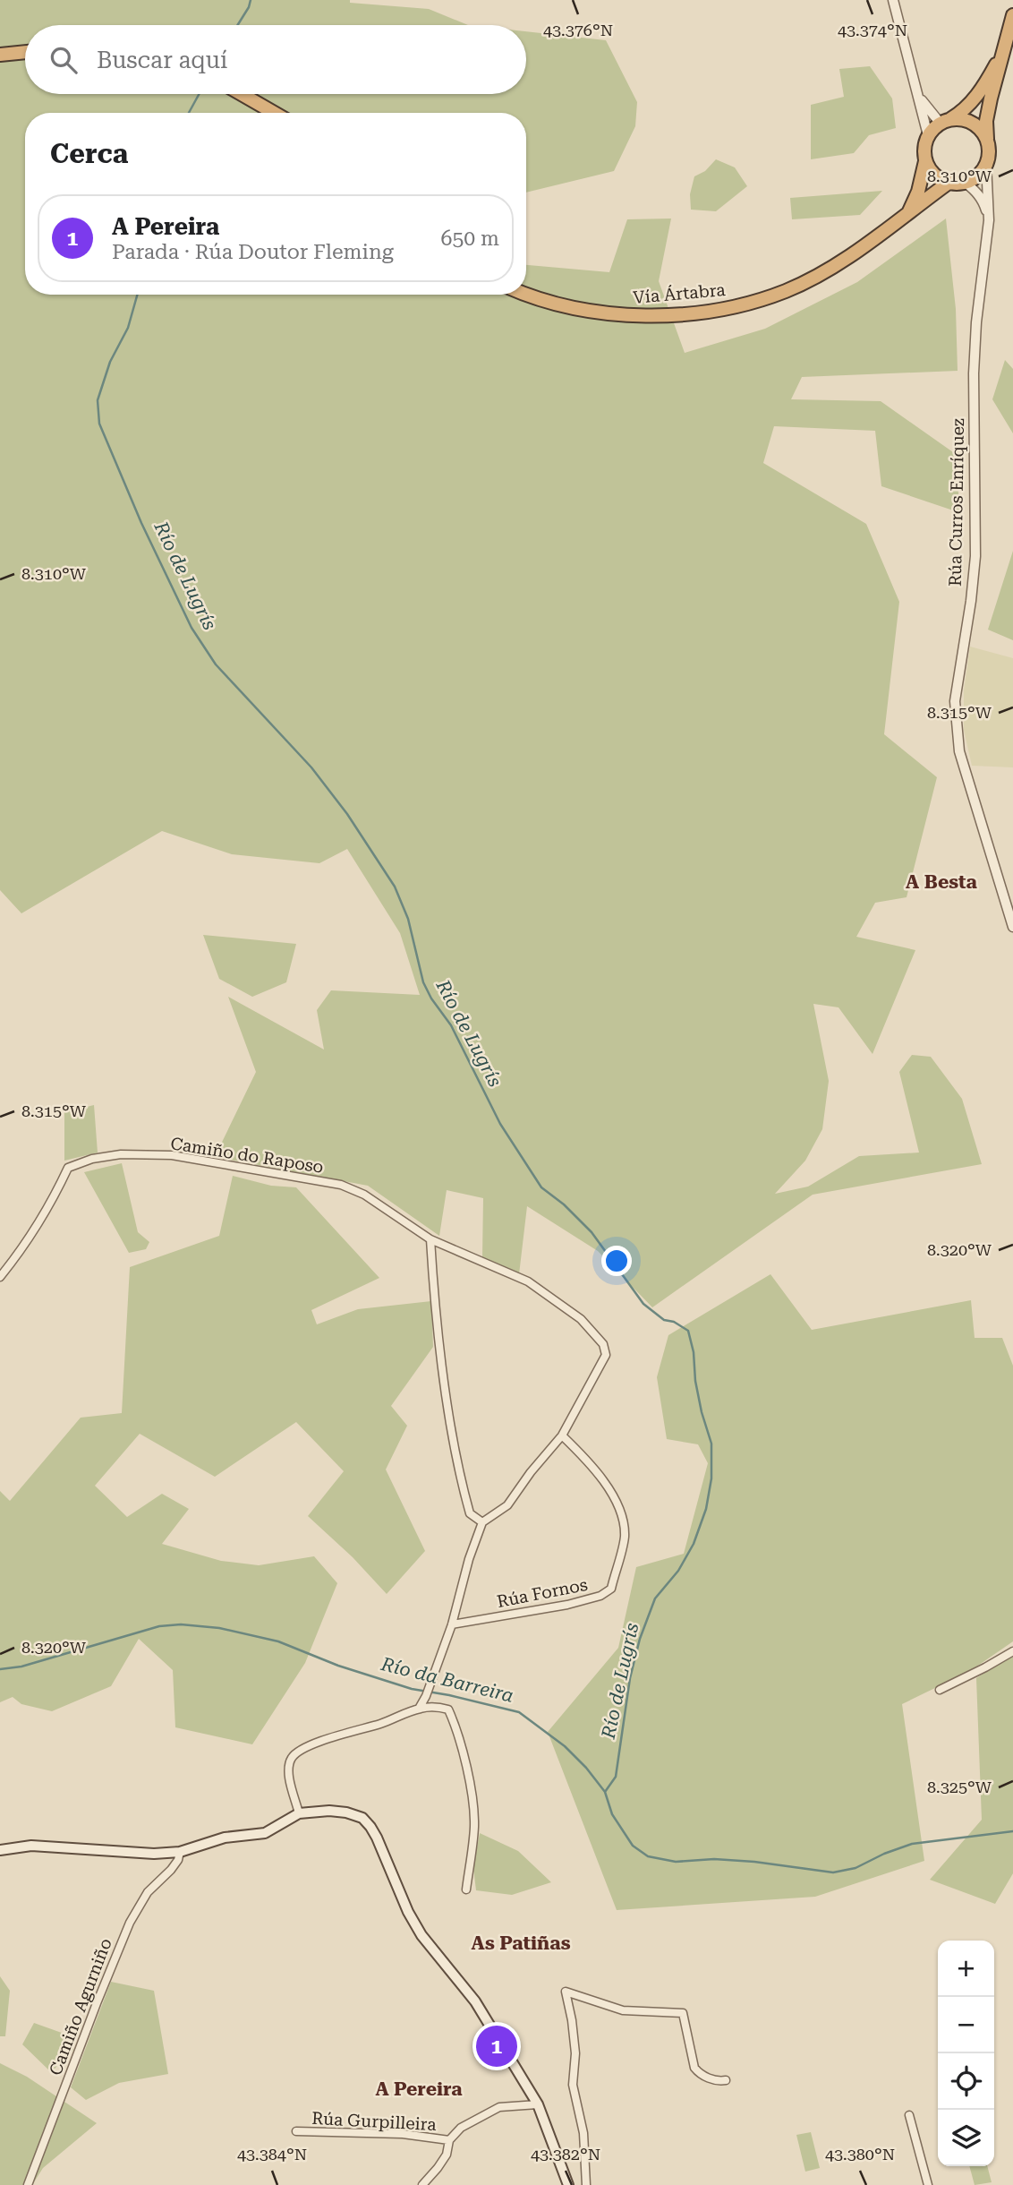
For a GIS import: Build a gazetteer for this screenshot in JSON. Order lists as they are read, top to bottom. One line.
{"streets":{"highway":["Vía Ártabra"],"street":["Rúa Curros Enríquez","Camiño do Raposo","Rúa Fornos","Camiño Agurniño","Rúa Gurpilleira"]},"crossings":[["Vía Ártabra","Rúa Curros Enríquez"]],"districts":["A Besta","As Patiñas","A Pereira"],"water":["Río de Lugrís","Río da Barreira"],"page":{"search":"Buscar aquí","heading":"Cerca","list":[{"mark":"1","name":"A Pereira","note":"Parada · Rúa Doutor Fleming","value":"650 m"}],"map_buttons":["+","−"],"pins":"1"},"coordinates":["43.376°N","43.374°N","8.310°W","8.315°W","8.320°W","8.325°W","43.384°N","43.382°N","43.380°N"]}
